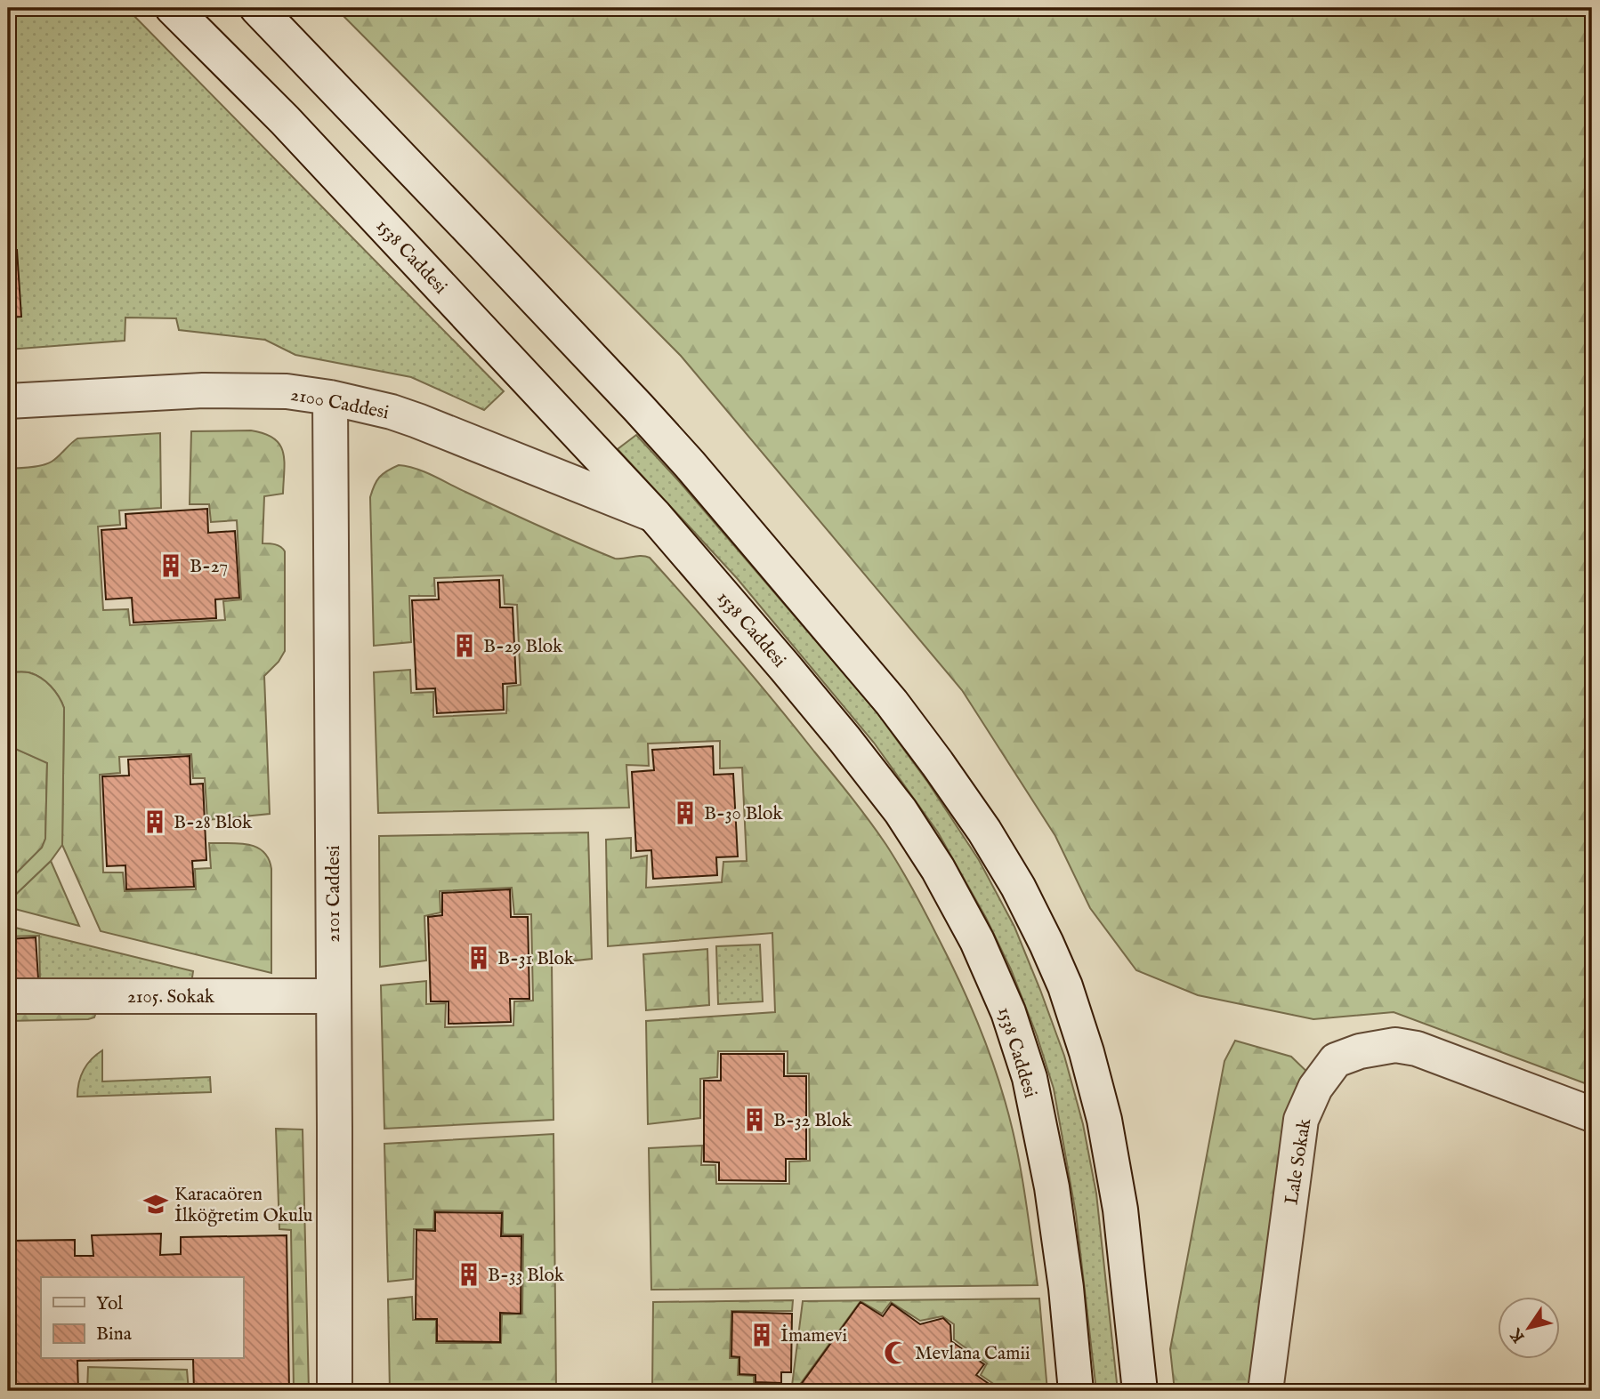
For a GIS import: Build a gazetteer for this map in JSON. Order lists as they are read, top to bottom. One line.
{"streets":{"main road":["1538 Caddesi","2100 Caddesi","2101 Caddesi","2105. Sokak","Lale Sokak"]},"crossings":[["1538 Caddesi","2100 Caddesi"],["2100 Caddesi","2101 Caddesi"],["2101 Caddesi","2105. Sokak"]],"places":{"building":["B-27","B-29 Blok","B-30 Blok","B-28 Blok","B-31 Blok","B-32 Blok","B-33 Blok","İmamevi"],"school or university":["Karacaören İlköğretim Okulu"],"mosque":["Mevlana Camii"]},"legend":["Yol","Bina"],"north":"bottom left"}
